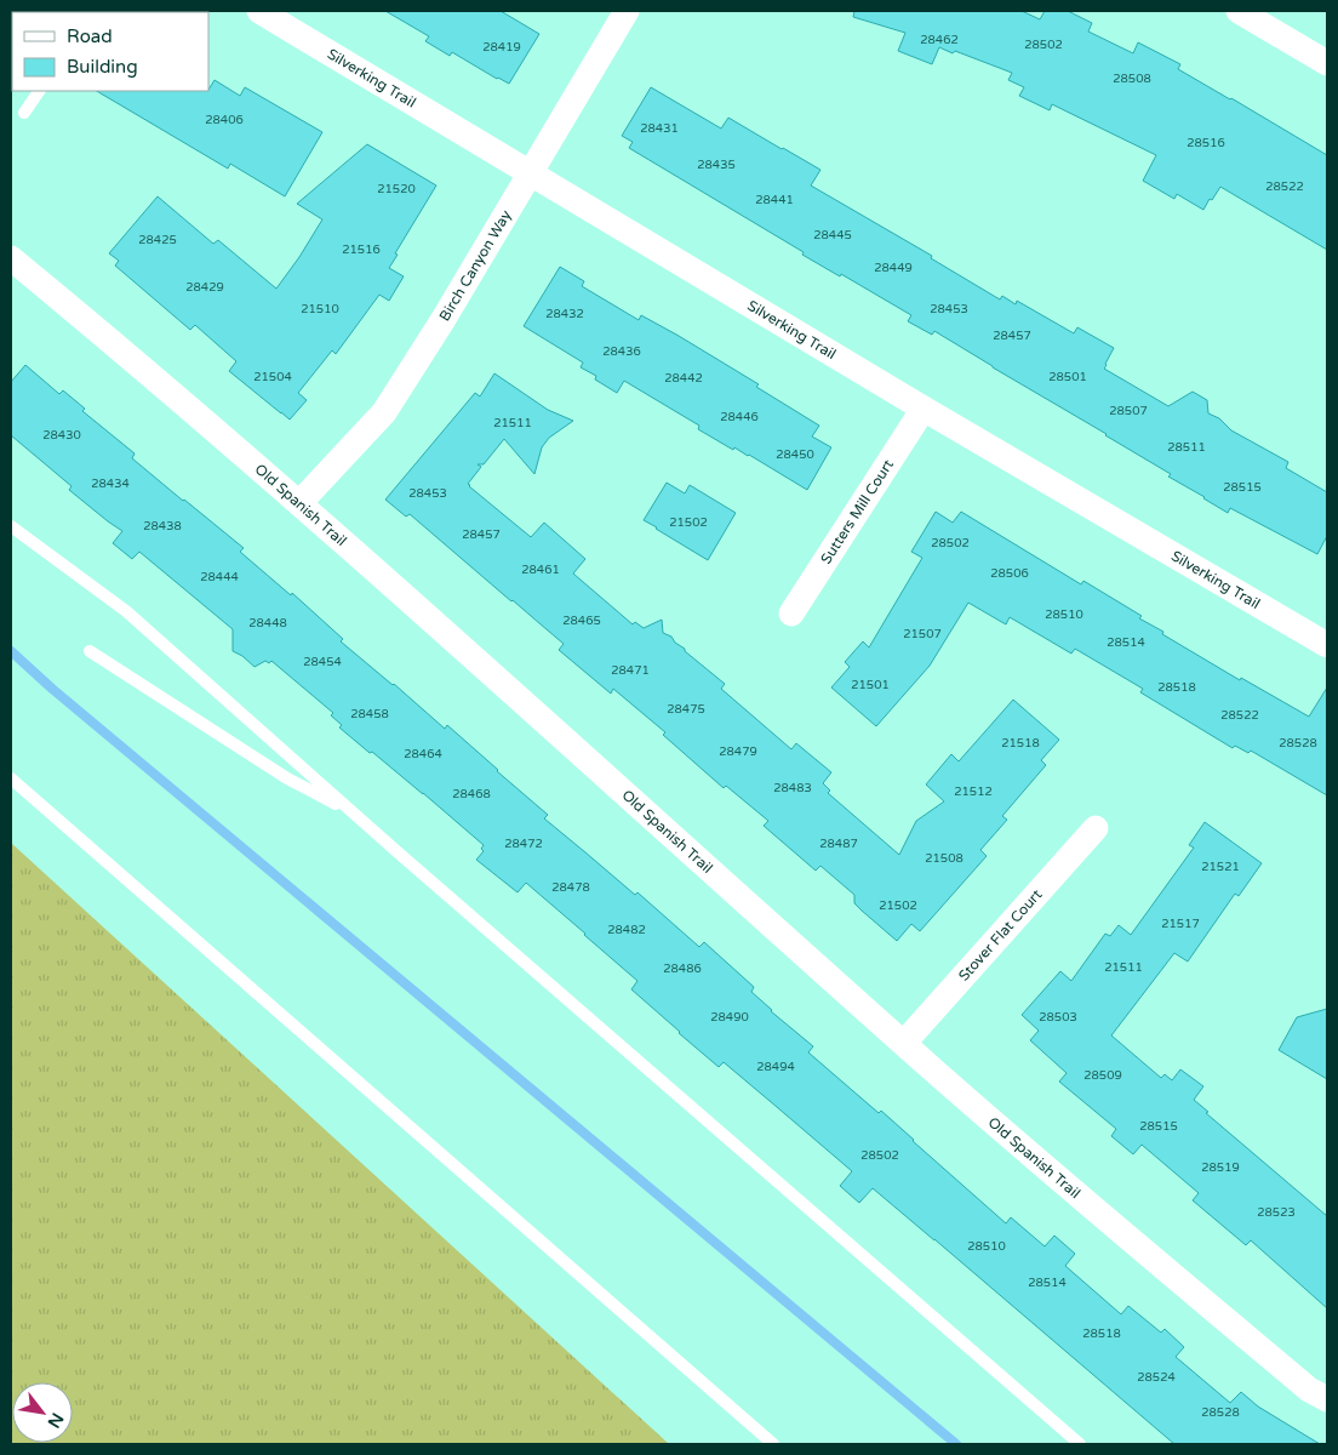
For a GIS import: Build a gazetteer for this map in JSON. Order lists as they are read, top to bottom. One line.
{"streets":{"street":["Silverking Trail","Birch Canyon Way","Old Spanish Trail","Sutters Mill Court","Stover Flat Court"]},"crossings":[["Silverking Trail","Birch Canyon Way"],["Silverking Trail","Sutters Mill Court"],["Birch Canyon Way","Old Spanish Trail"],["Old Spanish Trail","Stover Flat Court"]],"house_numbers":["28462","28502","28419","28508","28406","28431","28516","28435","28522","21520","28441","28445","28425","21516","28449","28429","21510","28453","28432","28457","28436","21504","28501","28442","28507","28446","21511","28430","28511","28450","28434","28515","28453","21502","28438","28457","28502","28461","28506","28444","28510","28465","28448","21507","28514","28454","28471","21501","28518","28475","28458","28522","21518","28528","28479","28464","28483","21512","28468","28472","28487","21508","21521","28478","21502","21517","28482","21511","28486","28490","28503","28494","28509","28515","28502","28519","28523","28510","28514","28518","28524","28528"],"legend":["Road","Building"],"north":"bottom right"}
